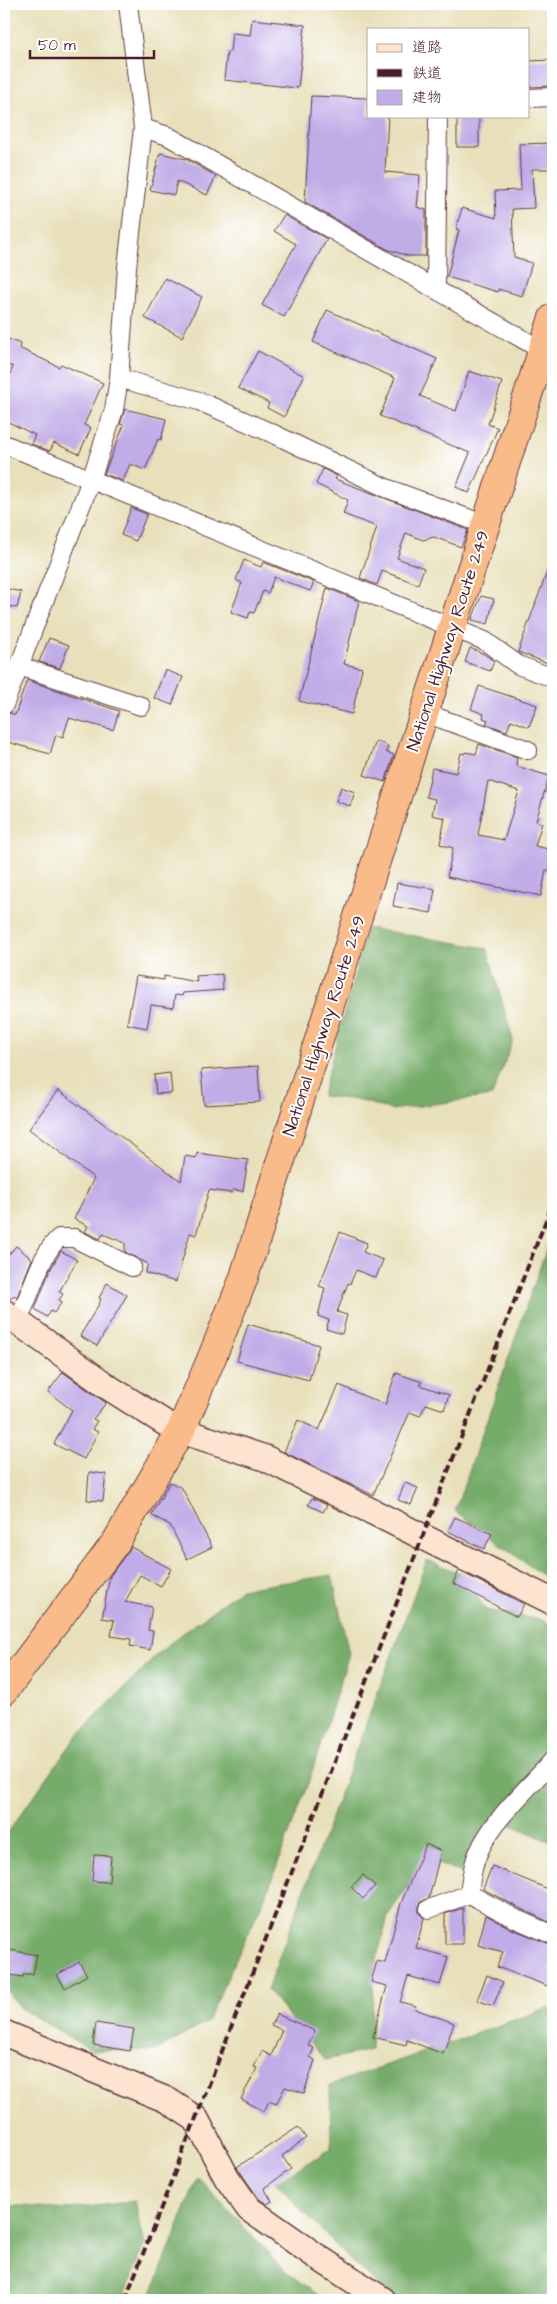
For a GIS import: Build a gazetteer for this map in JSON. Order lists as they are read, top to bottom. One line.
{"streets":{"highway":["National Highway Route 249"]},"legend":["道路","鉄道","建物"],"scale_bar":"50 m"}
